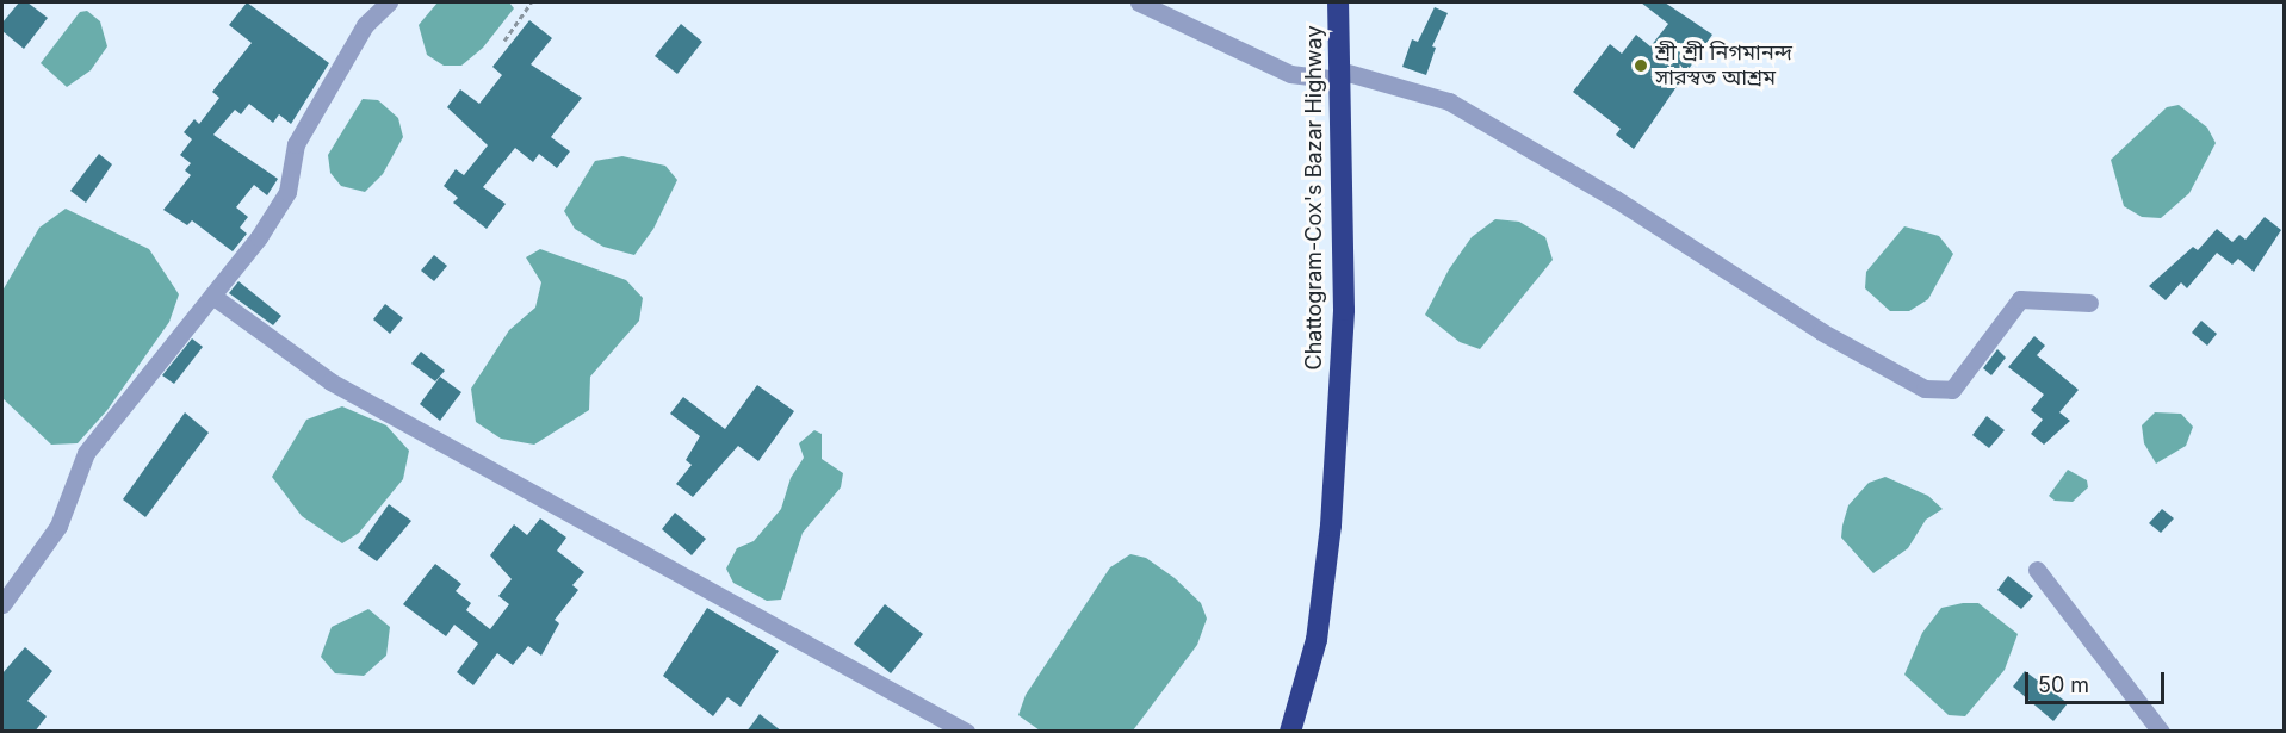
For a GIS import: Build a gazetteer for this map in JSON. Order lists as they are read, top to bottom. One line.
{"streets":{"highway":["Chattogram-Cox's Bazar Highway"]},"places":["শ্রী শ্রী নিগমানন্দ সারস্বত আশ্রম"],"scale_bar":"50 m"}
